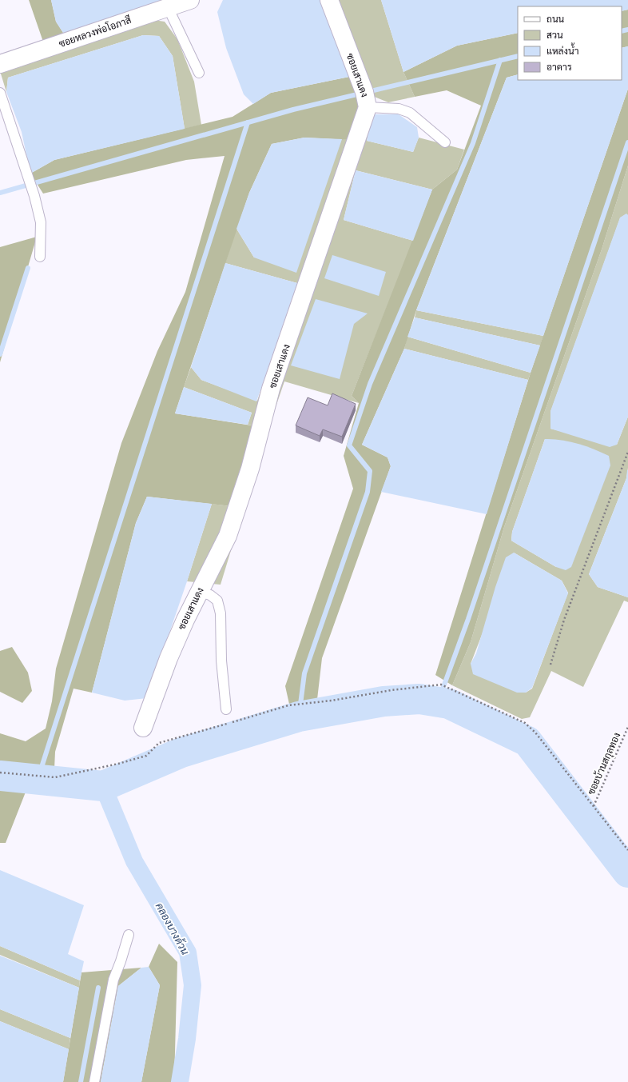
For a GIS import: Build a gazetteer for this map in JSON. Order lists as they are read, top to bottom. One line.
{"streets":{"street":["ซอยหลวงพ่อโอภาสี","ซอยเสาแดง"],"path":["ซอยบ้านสกุลทอง"]},"water":["คลองบางด้วน"],"legend":["ถนน","สวน","แหล่งน้ำ","อาคาร"]}
